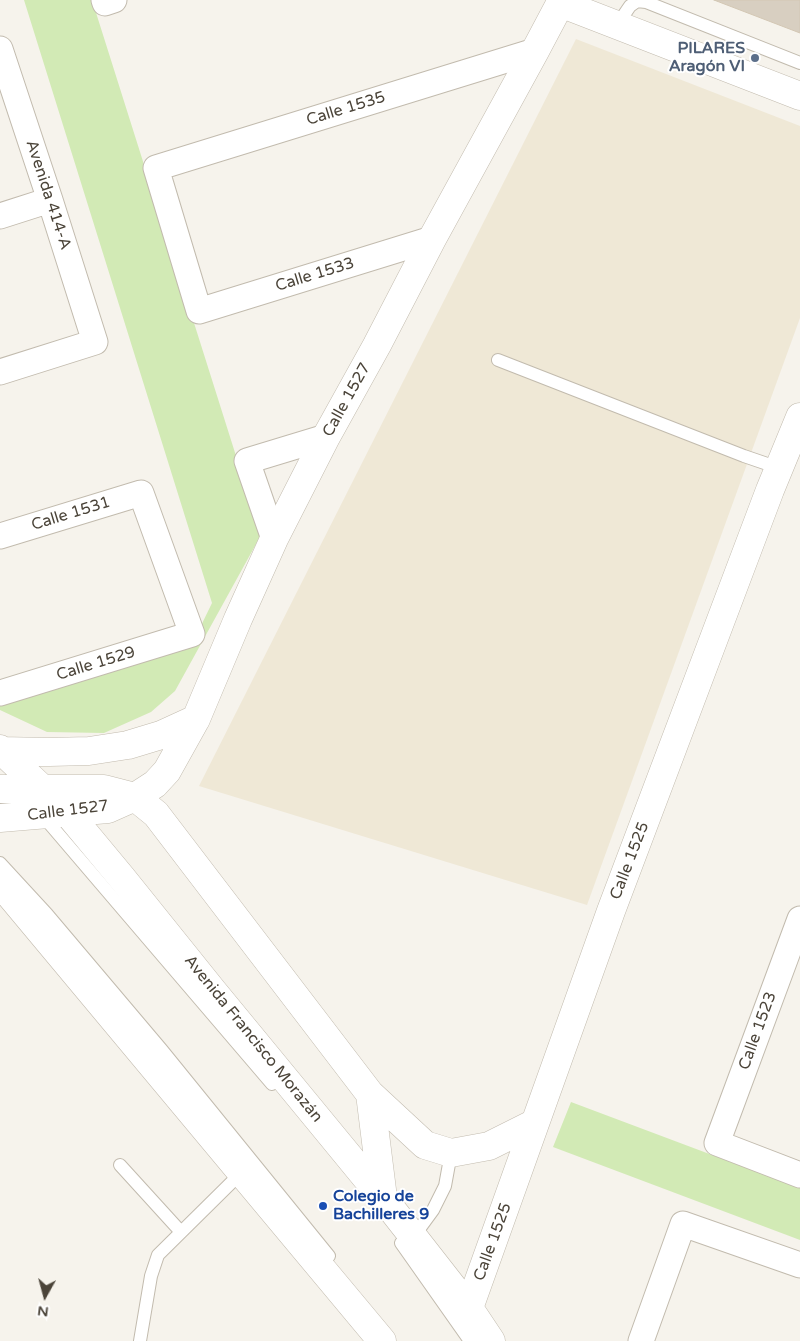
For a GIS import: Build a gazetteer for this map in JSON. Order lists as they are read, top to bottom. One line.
{"streets":{"street":["Calle 1535","Avenida 414-A","Calle 1533","Calle 1527","Calle 1531","Calle 1529","Calle 1525","Calle 1523","Avenida Francisco Morazán"]},"crossings":[["Calle 1535","Calle 1533"],["Calle 1535","Calle 1527"],["Calle 1533","Calle 1527"],["Calle 1527","Avenida Francisco Morazán"],["Calle 1531","Calle 1529"],["Calle 1525","Avenida Francisco Morazán"]],"places":["PILARES Aragón VI","Colegio de Bachilleres 9"],"north":"bottom"}
